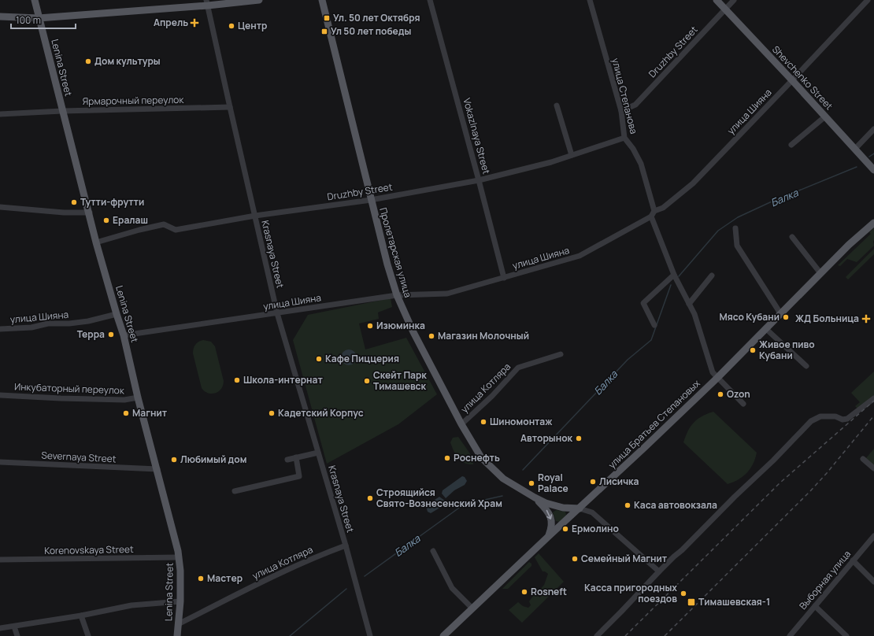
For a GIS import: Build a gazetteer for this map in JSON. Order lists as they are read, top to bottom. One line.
{"streets":{"main road":["Lenina Street","Shevchenko Street","Пролетарская улица","улица Братьев Степановых"],"street":["Druzhby Street","улица Степанова","Ярмарочный переулок","улица Шияна","Vokazlnaya Street","Krasnaya Street","улица Котляра","Инкубаторный переулок","Severnaya Street","Korenovskaya Street","Выборная улица"]},"crossings":[["Druzhby Street","Lenina Street"],["Druzhby Street","Shevchenko Street"],["Druzhby Street","улица Степанова"],["Druzhby Street","Vokazlnaya Street"],["Druzhby Street","Пролетарская улица"],["Druzhby Street","Krasnaya Street"],["Lenina Street","Ярмарочный переулок"],["Lenina Street","улица Шияна"],["Lenina Street","улица Котляра"],["Lenina Street","Инкубаторный переулок"],["Lenina Street","Severnaya Street"],["Lenina Street","Korenovskaya Street"],["Shevchenko Street","улица Шияна"],["улица Степанова","улица Шияна"],["Ярмарочный переулок","Krasnaya Street"],["улица Шияна","Vokazlnaya Street"],["улица Шияна","Пролетарская улица"],["улица Шияна","Krasnaya Street"],["Пролетарская улица","улица Котляра"],["Пролетарская улица","улица Братьев Степановых"],["Krasnaya Street","улица Котляра"]],"water":["Балка"],"places":{"transit":["Ул. 50 лет Октября","Ул 50 лет победы","Тимашевская-1"],"health":["Апрель","ЖД Больница"],"other":["Центр","Дом культуры","Тутти-фрутти","Ералаш","Мясо Кубани","Изюминка","Терра","Магазин Молочный","Живое пиво Кубани","Кафе Пиццерия","Школа-интернат","Скейт Парк Тимашевск","Ozon","Магнит","Кадетский Корпус","Шиномонтаж","Авторынок","Роснефть","Любимый дом","Лисичка","Royal Palace","Строящийся Свято-Вознесенский Храм","Каса автовокзала","Ермолино","Семейный Магнит","Мастер","Rosneft","Касса пригородных поездов"]},"scale_bar":"100 m"}
